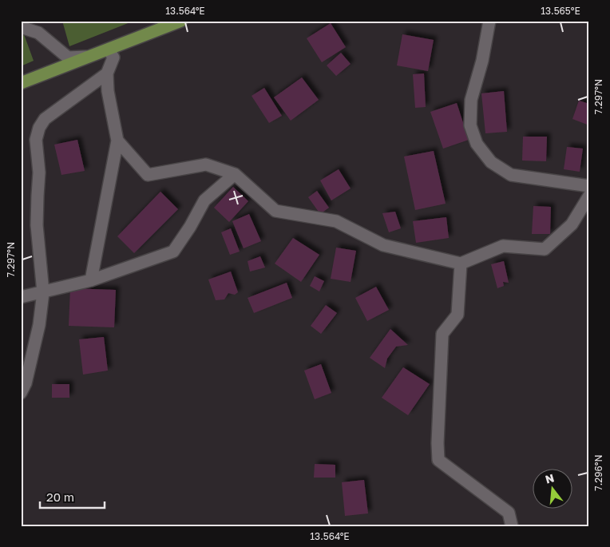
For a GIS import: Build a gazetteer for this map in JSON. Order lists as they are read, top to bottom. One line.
{"scale_bar":"20 m","north":"top","coordinates":["13.564°E","13.565°E","7.297°N","7.296°N"]}
